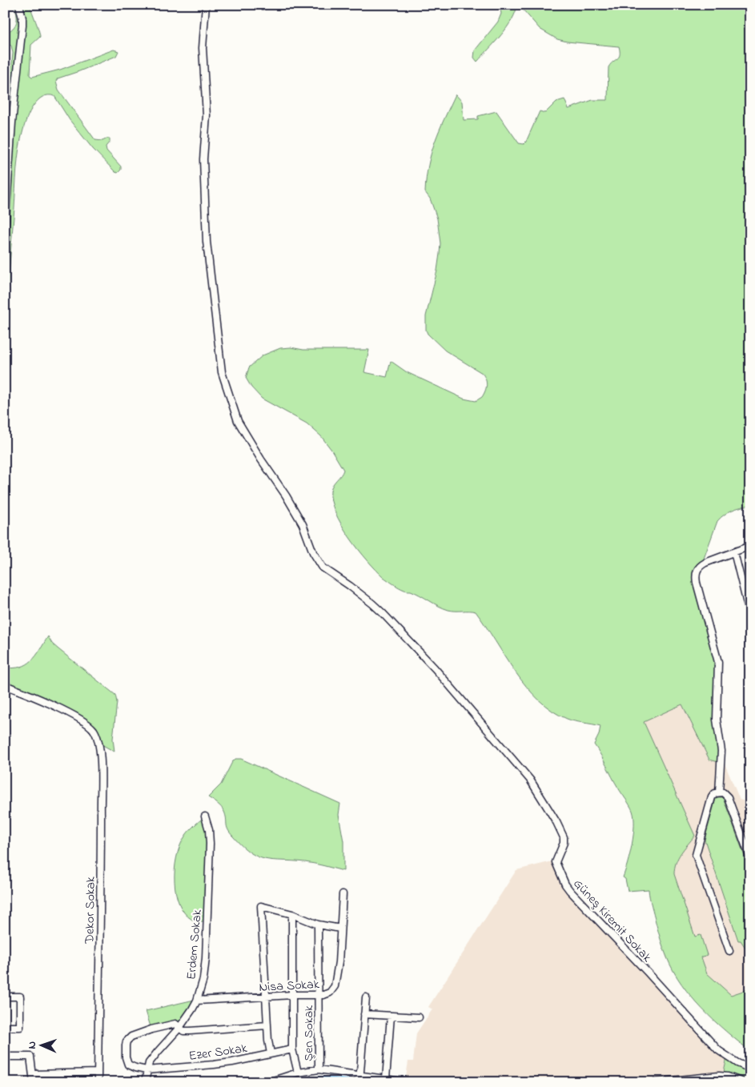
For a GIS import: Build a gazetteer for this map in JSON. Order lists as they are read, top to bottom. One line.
{"streets":{"street":["Dekor Sokak","Güneş Kiremit Sokak","Erdem Sokak","Nisa Sokak","Şen Sokak","Ezer Sokak"]},"crossings":[["Erdem Sokak","Nisa Sokak"],["Erdem Sokak","Ezer Sokak"],["Nisa Sokak","Şen Sokak"]],"north":"left"}
